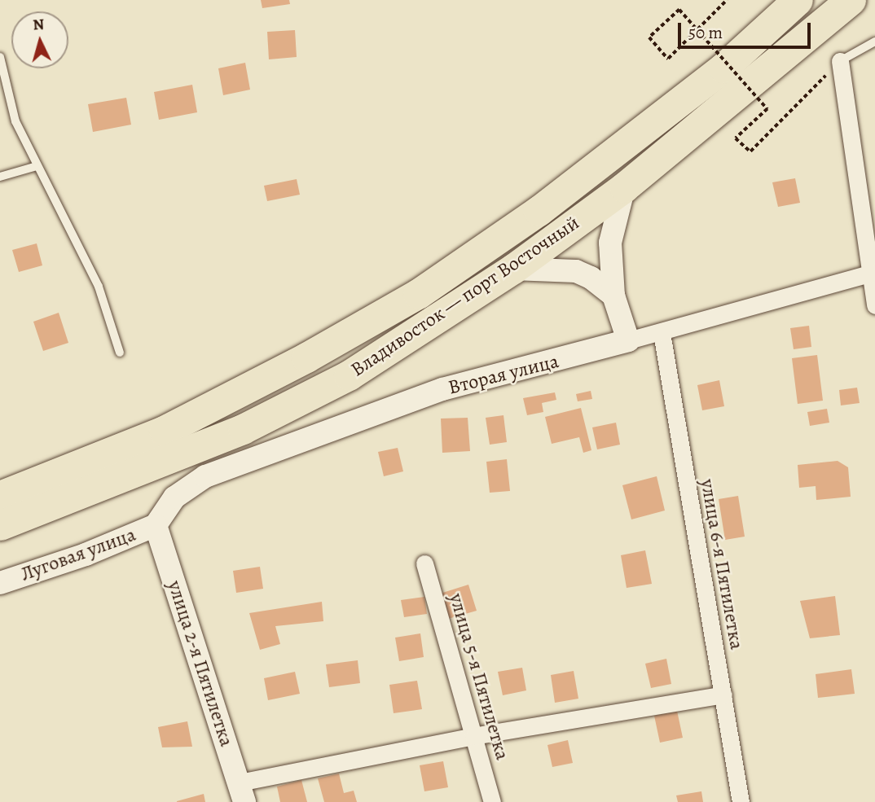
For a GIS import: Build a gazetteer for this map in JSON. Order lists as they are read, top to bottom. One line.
{"streets":{"highway":["Владивосток — порт Восточный"],"main road":["Вторая улица","Луговая улица","улица 2-я Пятилетка"],"street":["улица 6-я Пятилетка","улица 5-я Пятилетка"]},"crossings":[["Вторая улица","Луговая улица"],["Вторая улица","улица 6-я Пятилетка"],["Вторая улица","улица 2-я Пятилетка"],["Луговая улица","улица 2-я Пятилетка"]],"scale_bar":"50 m","north":"top"}
